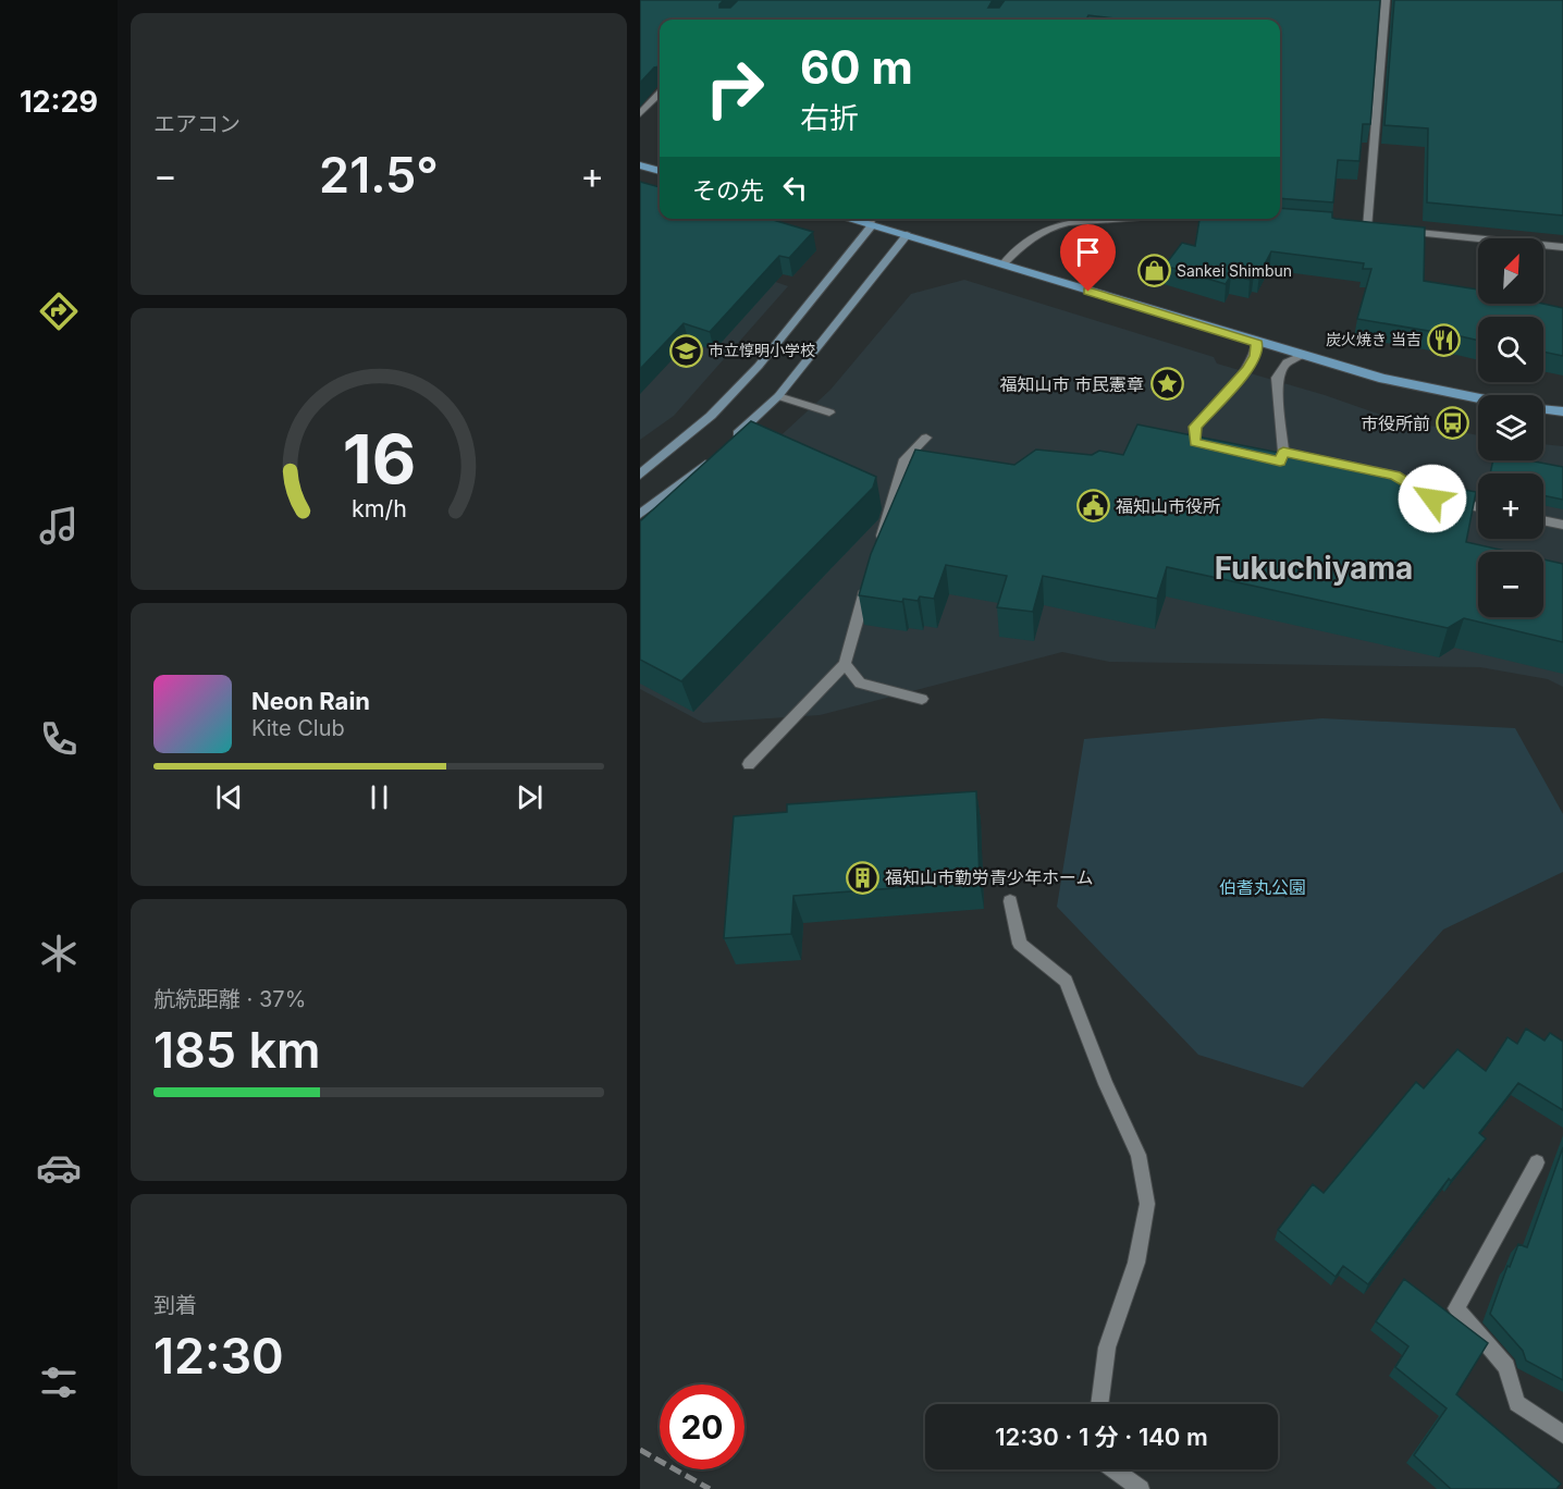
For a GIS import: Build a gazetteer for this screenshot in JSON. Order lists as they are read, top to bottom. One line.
{"districts":["Fukuchiyama"],"parks":["伯耆丸公園"],"places":{"shop":["Sankei Shimbun"],"restaurant":["炭火焼き 当吉"],"school or university":["市立惇明小学校"],"place":["福知山市 市民憲章"],"bus stop":["市役所前"],"public building":["福知山市役所"],"building":["福知山市勤労青少年ホーム"]},"north":"top right","page":{"tabs":"12:29","tile":["エアコン",["航続距離 · 37%","185 km"],["到着","12:30"]],"turn":["60 m","右折"],"heat":["−","21.5°","+"],"then":"その先","map_buttons":["+","−"],"song":["Neon Rain","Kite Club"],"limit":"20","trip":"12:30 · 1 分 · 140 m","gauge":["16","km/h"]}}
